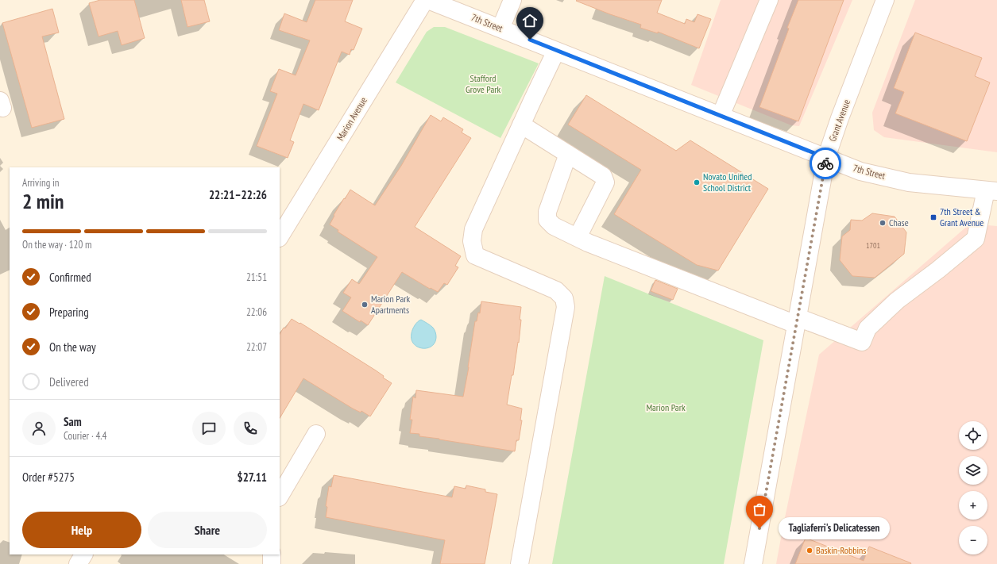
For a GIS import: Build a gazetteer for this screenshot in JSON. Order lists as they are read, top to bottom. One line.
{"streets":{"street":["7th Street","Marion Avenue","Grant Avenue"]},"crossings":[["7th Street","Grant Avenue"]],"parks":["Stafford Grove Park","Marion Park"],"places":{"other":["Novato Unified School District","Chase","Marion Park Apartments","Tagliaferri's Delicatessen","Baskin-Robbins"],"transit":["7th Street & Grant Avenue"]},"house_numbers":["1701"],"page":{"heading":["2 min","Arriving in","22:21–22:26"],"panel":["Sam","Courier · 4.4","Order #5275","$27.11"],"bar":"On the way · 120 m","list":[["Confirmed","21:51"],["Preparing","22:06"],["On the way","22:07"],"Delivered"],"map_buttons":["+","−"],"buttons":["Help","Share"],"bubble":"Tagliaferri's Delicatessen"}}
